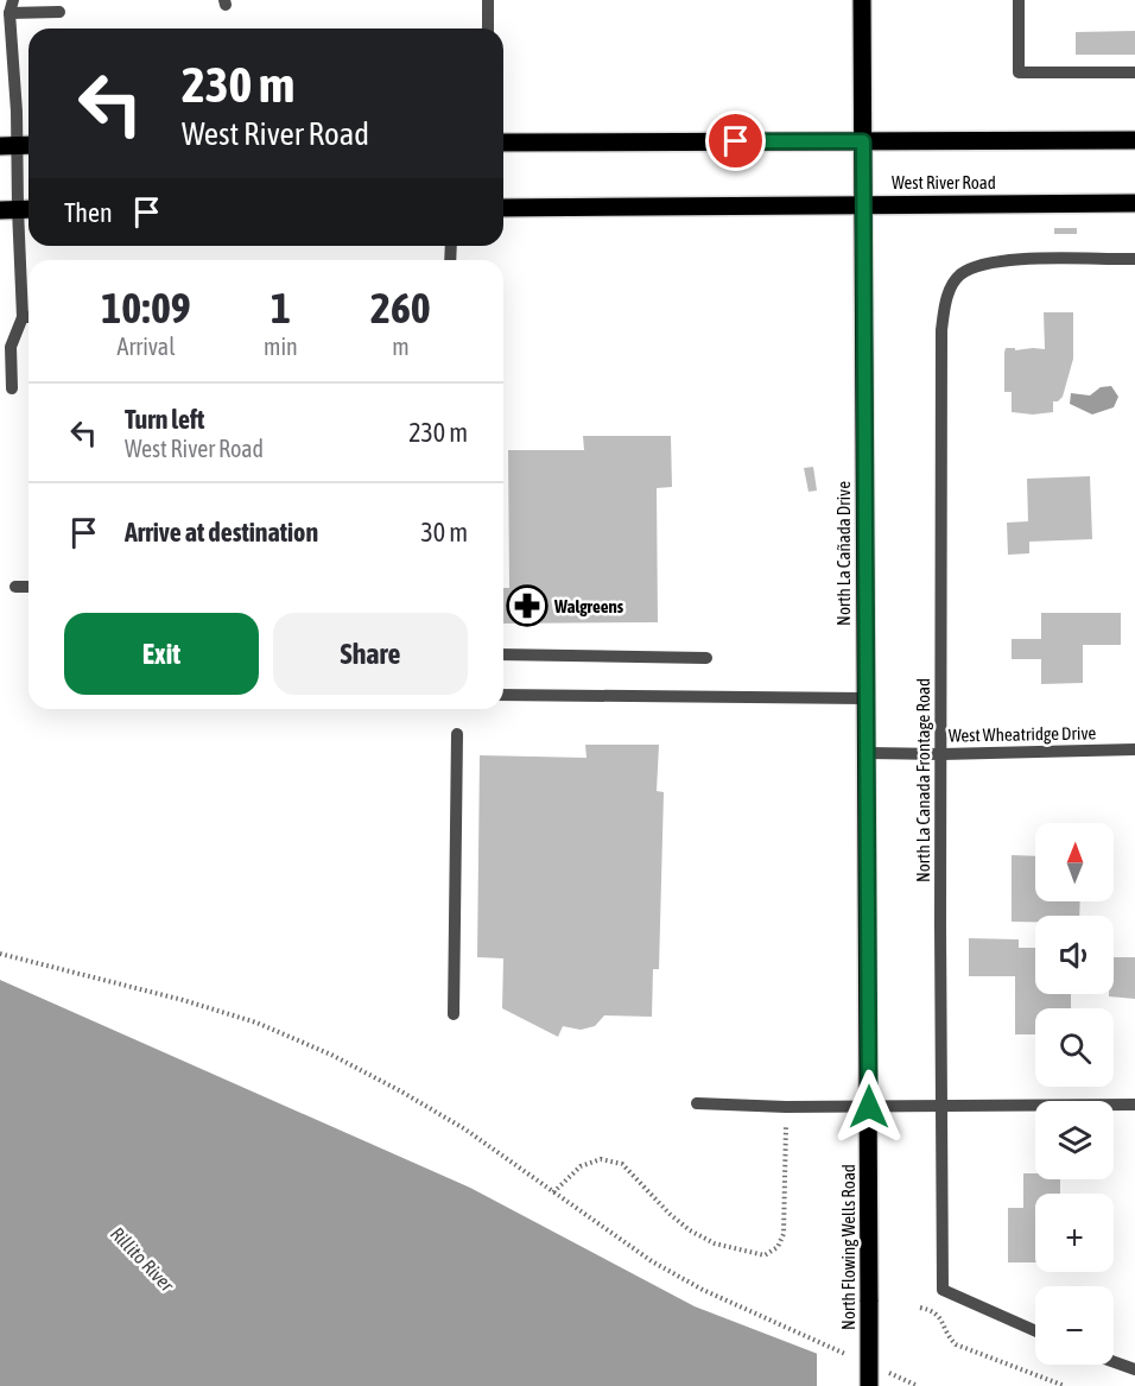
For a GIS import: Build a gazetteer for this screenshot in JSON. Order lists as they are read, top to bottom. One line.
{"streets":{"main road":["West River Road","North La Cañada Drive","North Flowing Wells Road"],"street":["West Wheatridge Drive","North La Canada Frontage Road"]},"crossings":[["West River Road","North La Cañada Drive"],["North La Cañada Drive","West Wheatridge Drive"],["North La Cañada Drive","North Flowing Wells Road"],["West Wheatridge Drive","North La Canada Frontage Road"]],"water":["Rillito River"],"places":{"pharmacy":["Walgreens"]},"north":"top","page":{"turn":["230 m","West River Road"],"then":"Then","eta":["10:09","Arrival","1","min","260","m"],"list":[{"name":"Turn left","note":"West River Road","value":"230 m"},{"name":"Arrive at destination","value":"30 m"}],"buttons":["Exit","Share"],"map_buttons":["+","−"]}}
